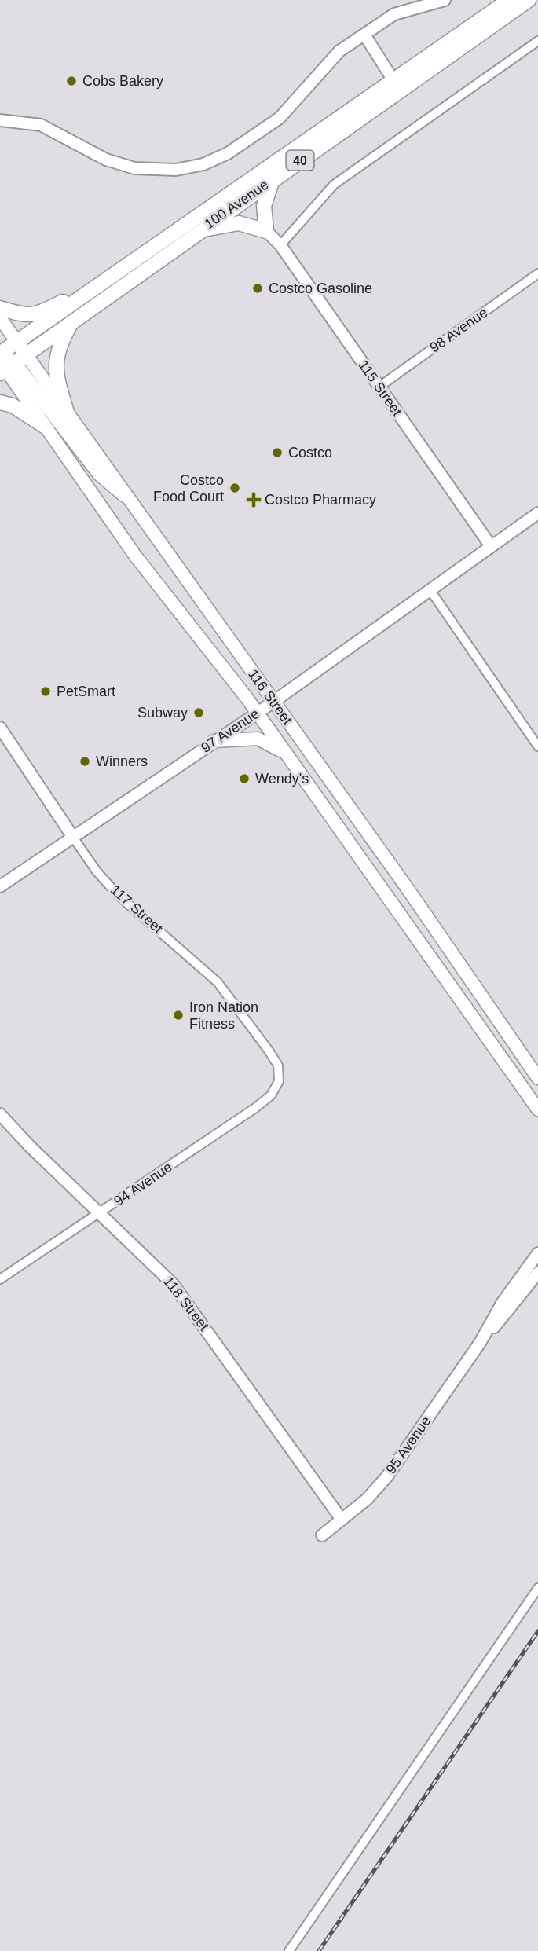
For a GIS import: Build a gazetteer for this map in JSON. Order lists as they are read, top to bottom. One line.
{"streets":{"main road":["40","100 Avenue","116 Street"],"street":["98 Avenue","115 Street","97 Avenue","117 Street","94 Avenue","118 Street","95 Avenue"]},"crossings":[["100 Avenue","116 Street"],["98 Avenue","115 Street"],["115 Street","97 Avenue"],["116 Street","97 Avenue"],["97 Avenue","117 Street"],["117 Street","94 Avenue"],["94 Avenue","118 Street"],["118 Street","95 Avenue"]],"places":{"other":["Cobs Bakery","Costco Gasoline","Costco","Costco Food Court","PetSmart","Subway","Winners","Wendy's","Iron Nation Fitness"],"health":["Costco Pharmacy"]}}
